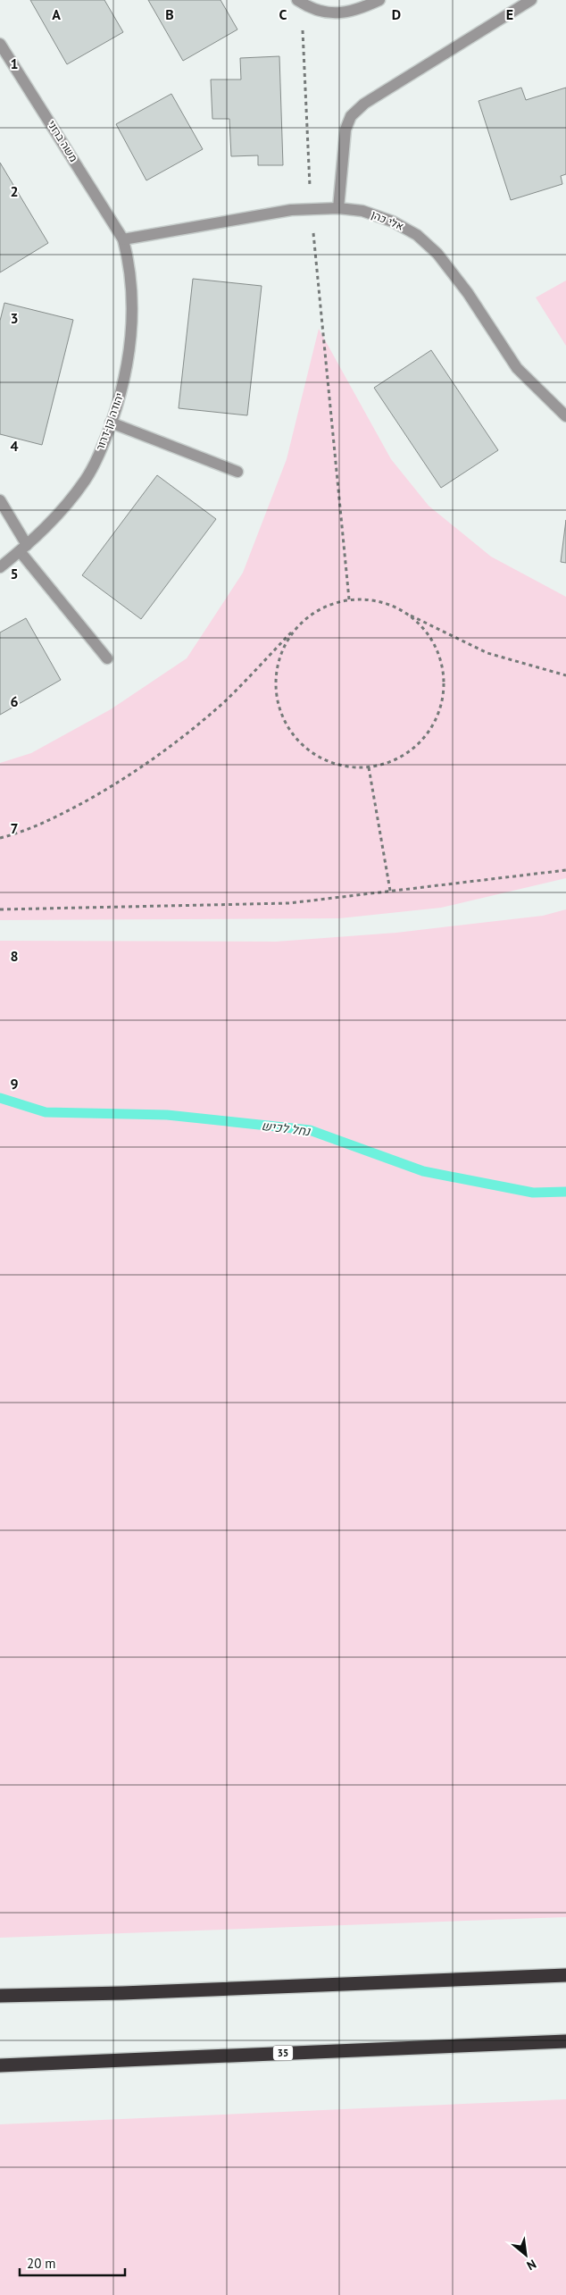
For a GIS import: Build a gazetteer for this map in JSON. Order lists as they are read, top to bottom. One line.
{"streets":{"highway":["35"],"street":["משה ברזני","אלי כהן","יהודה קן-דרור"]},"crossings":[["משה ברזני","אלי כהן"],["משה ברזני","יהודה קן-דרור"],["אלי כהן","יהודה קן-דרור"]],"water":["נחל לכיש"],"scale_bar":"20 m","north":"bottom right","grid":{"columns":["A","B","C","D","E"],"rows":["1","2","3","4","5","6","7","8","9"]}}
